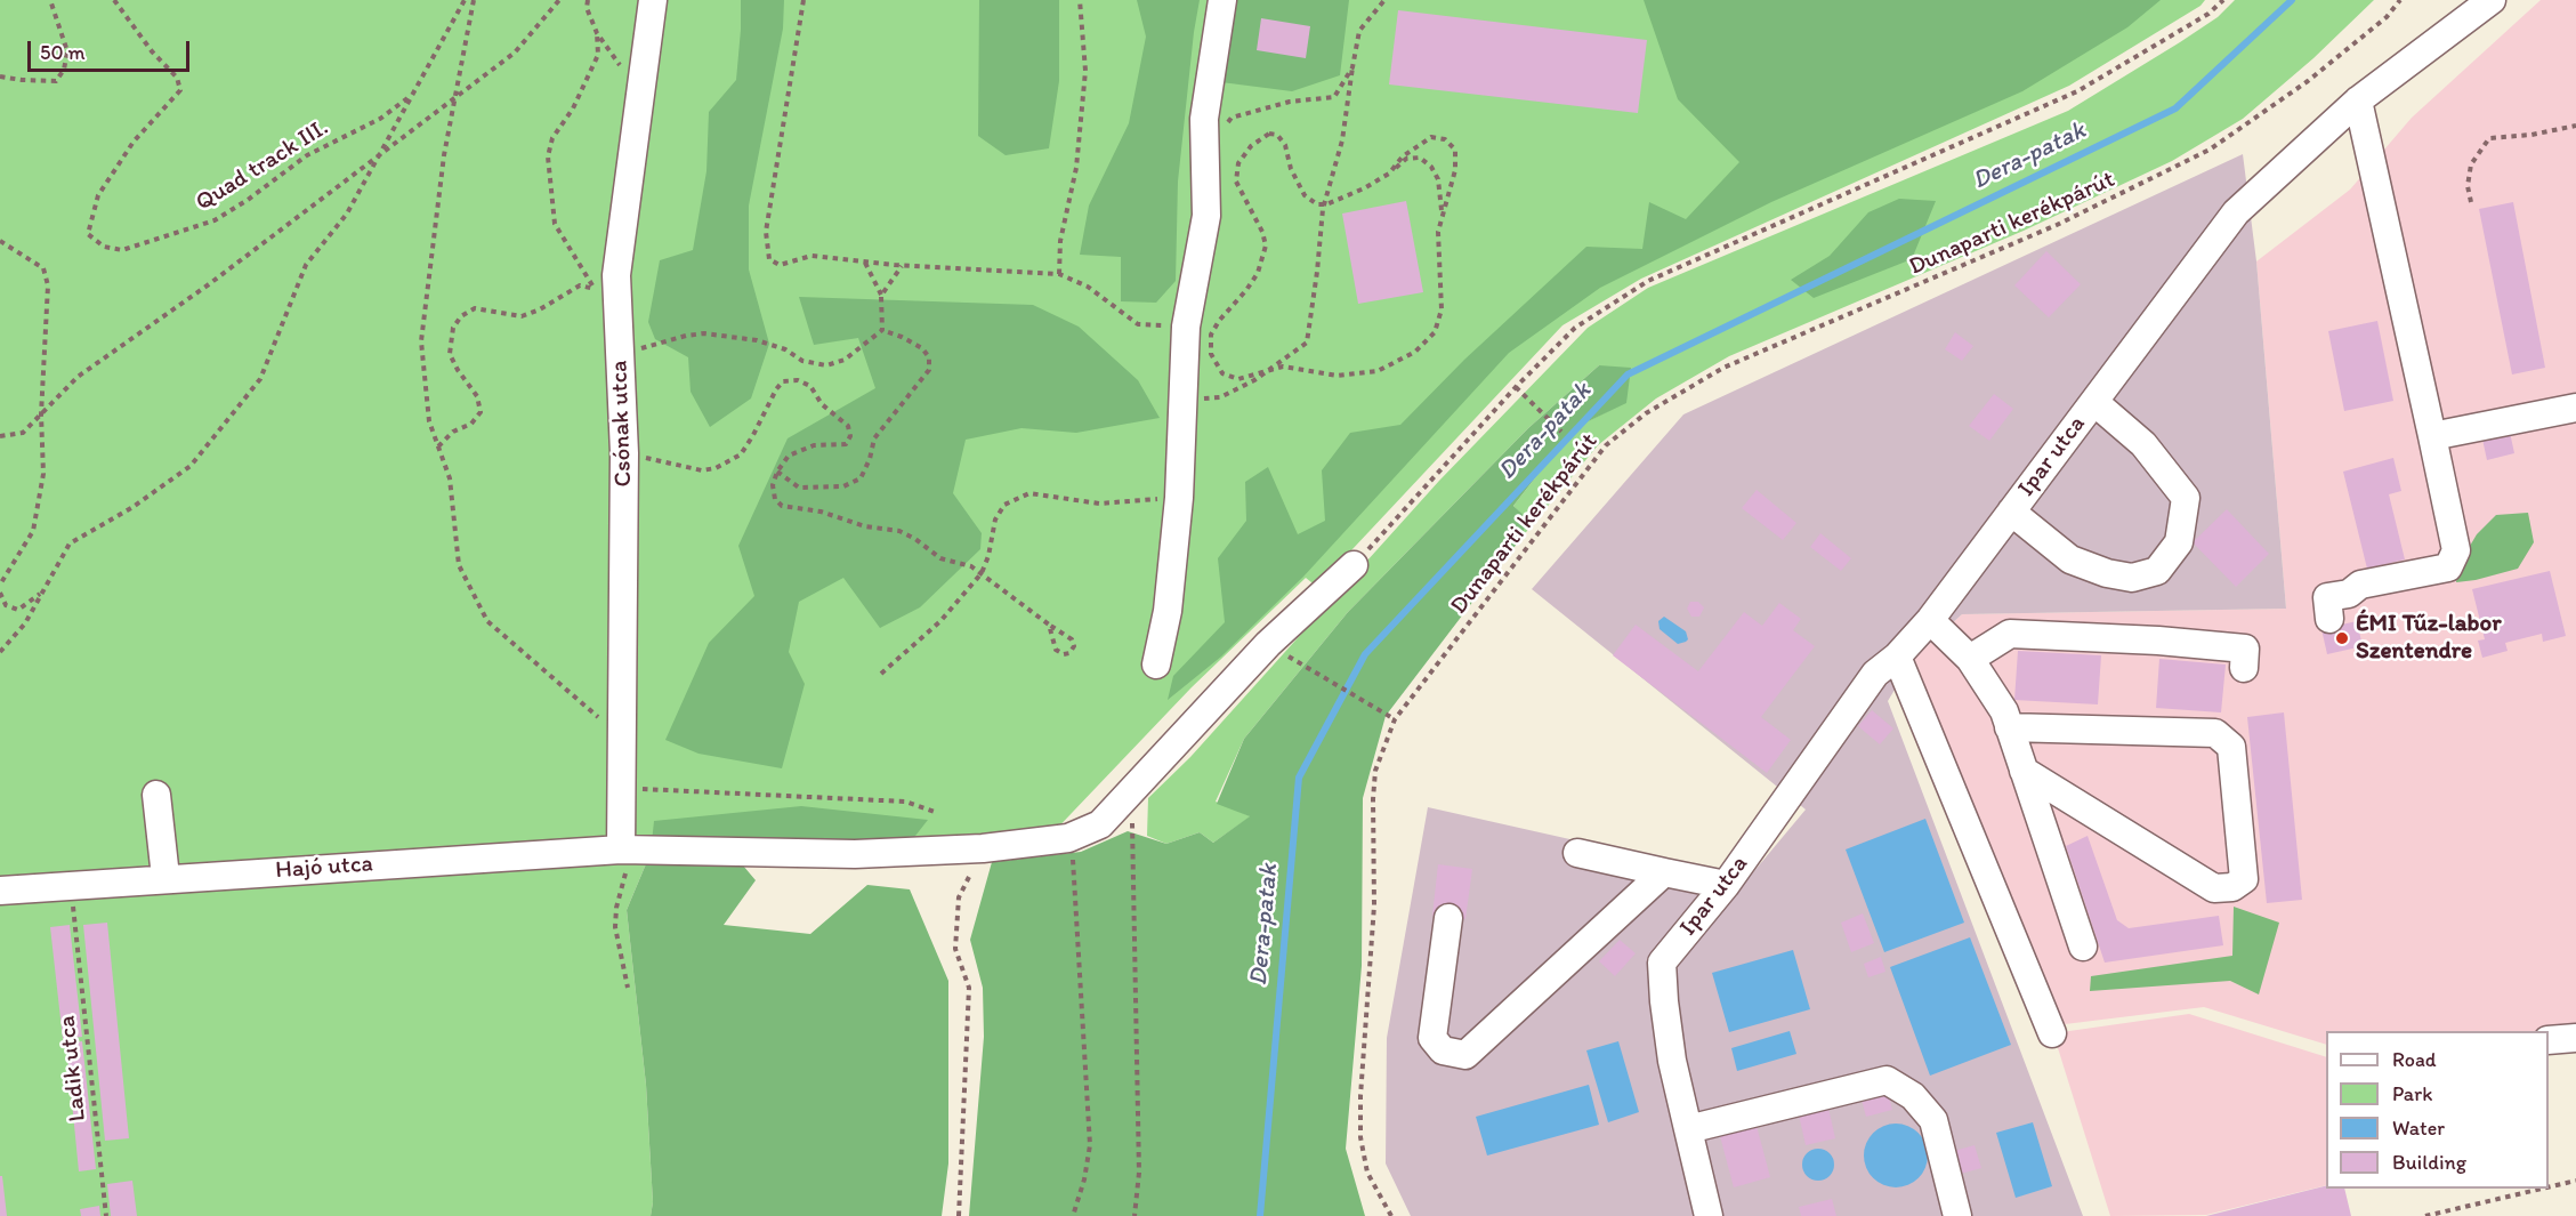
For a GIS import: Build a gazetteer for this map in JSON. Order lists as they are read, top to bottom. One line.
{"streets":{"street":["Csónak utca","Ipar utca","Hajó utca"],"path":["Quad track III.","Dunaparti kerékpárút","Ladik utca"]},"crossings":[["Csónak utca","Hajó utca"]],"water":["Dera-patak"],"places":["ÉMI Tűz-labor Szentendre"],"legend":["Road","Park","Water","Building"],"scale_bar":"50 m"}
